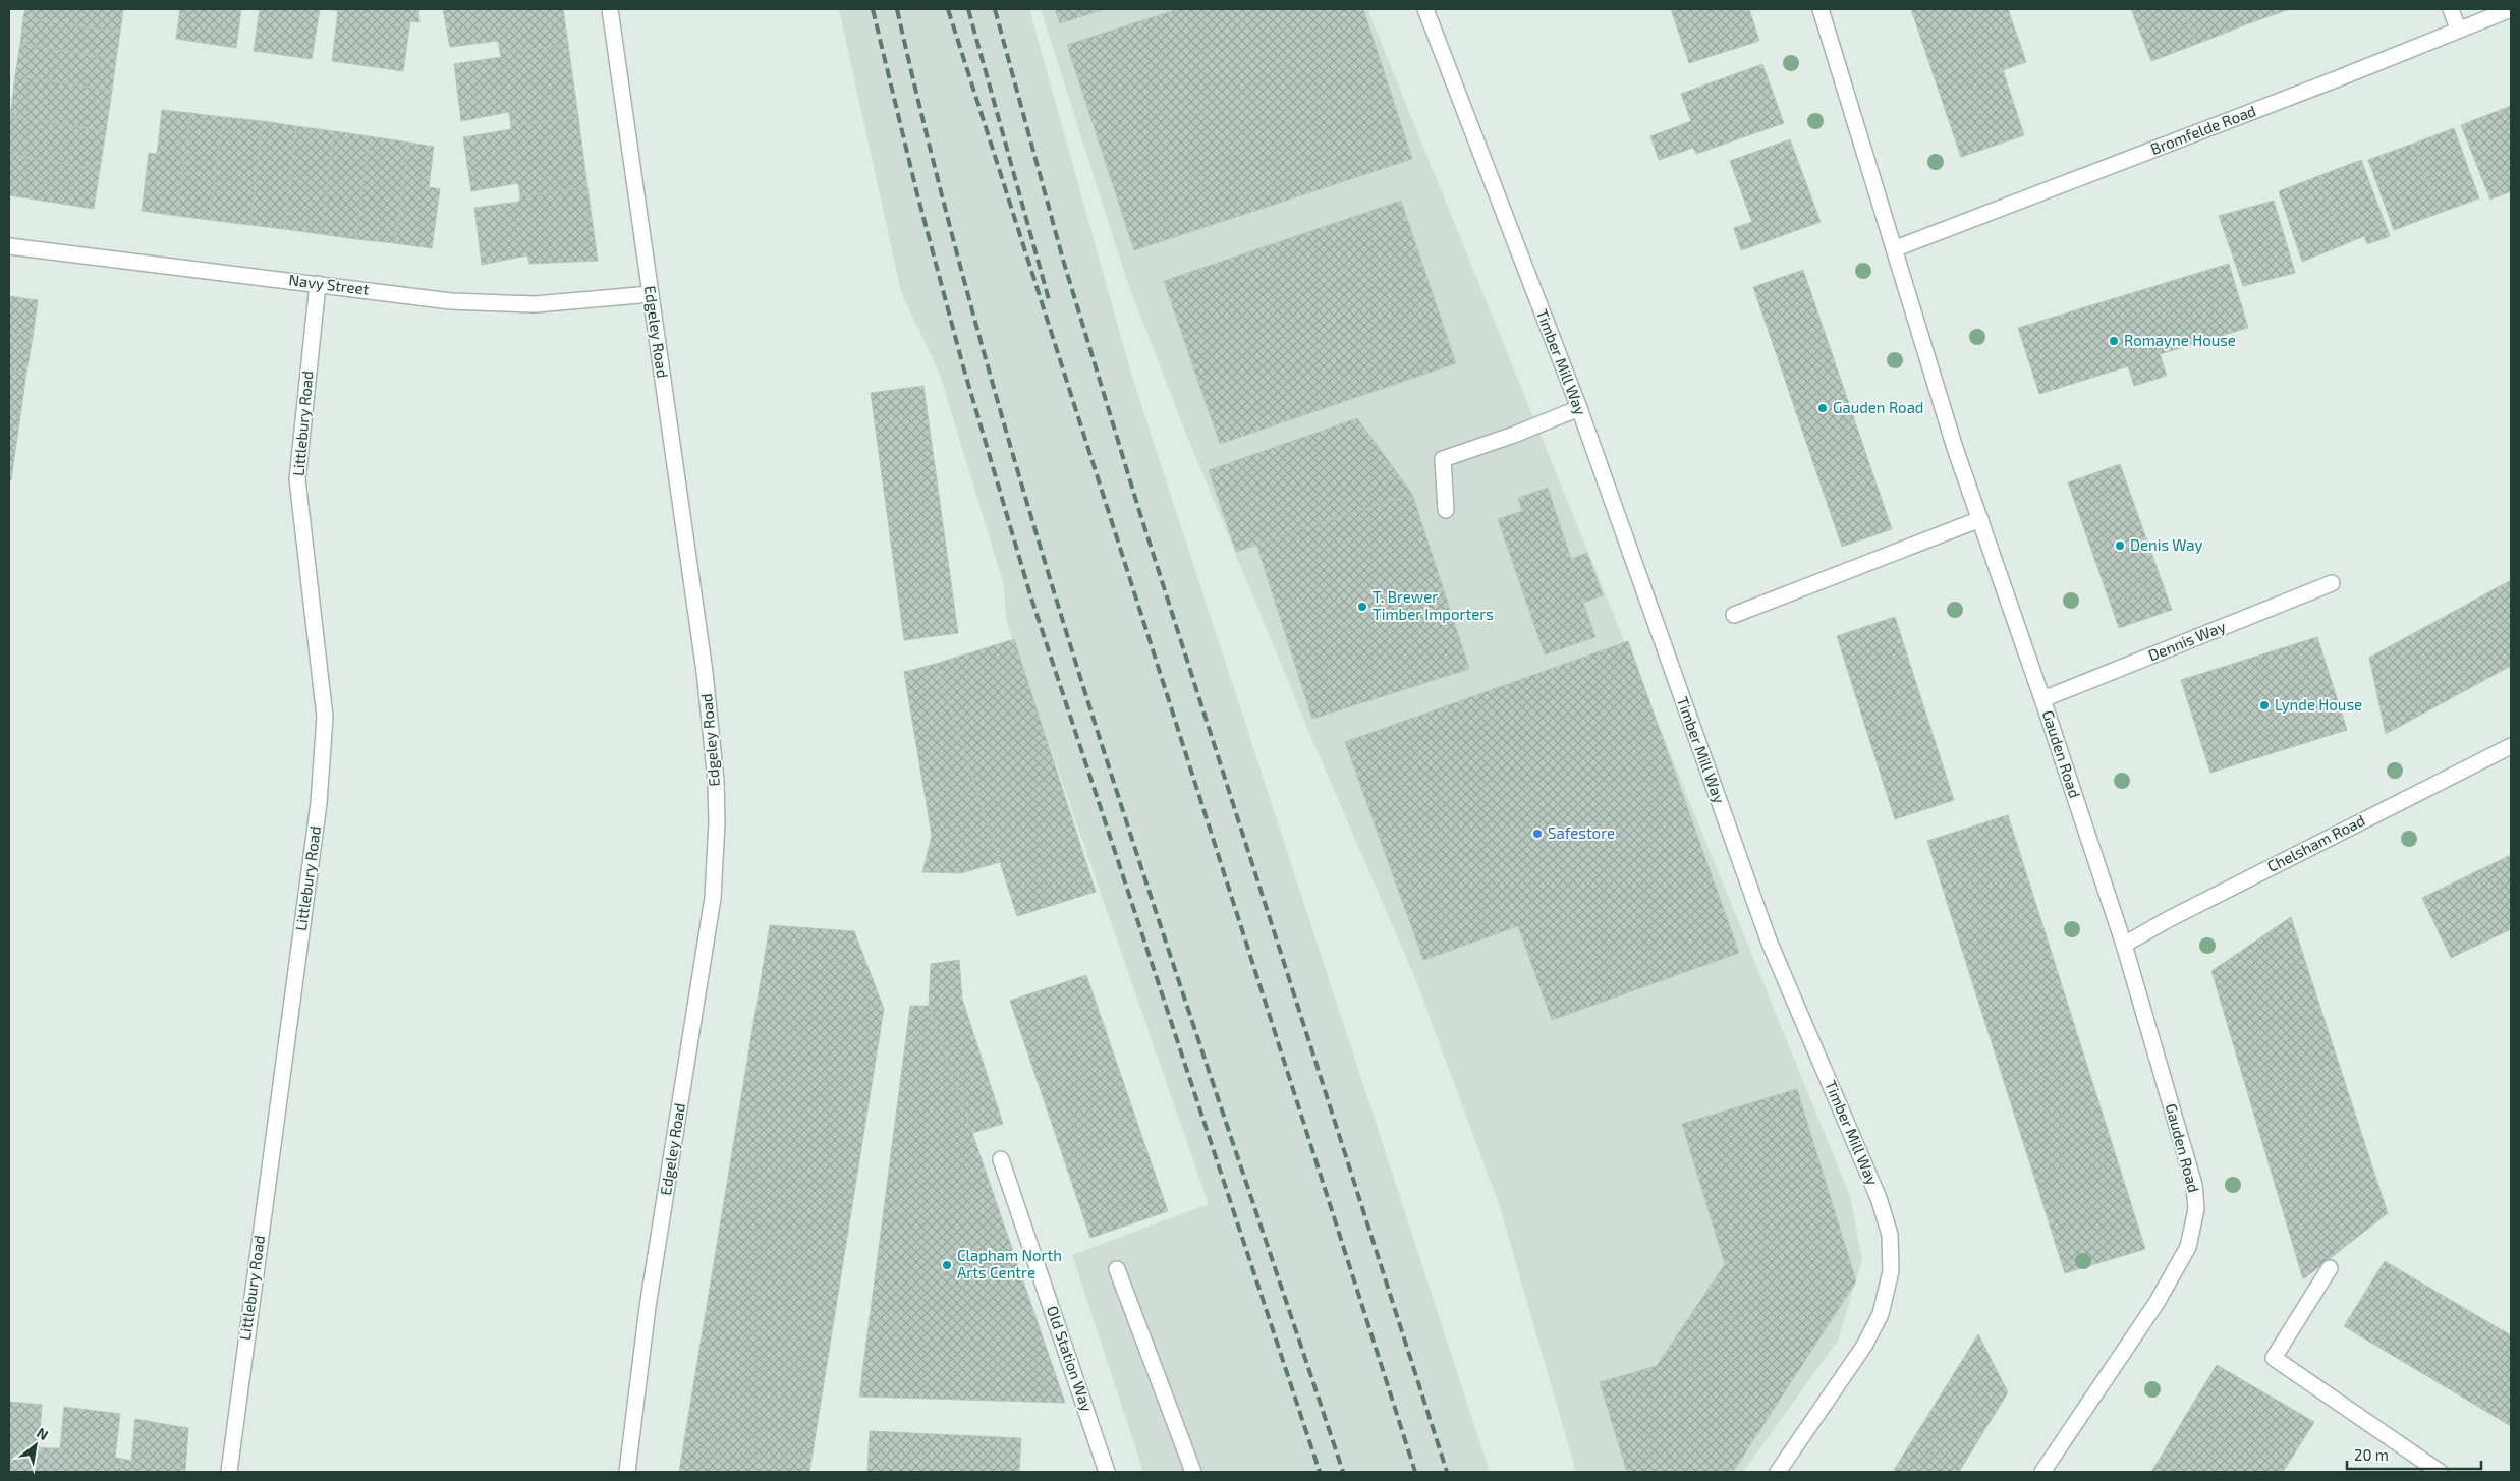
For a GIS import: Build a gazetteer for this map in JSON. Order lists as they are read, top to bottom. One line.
{"streets":{"street":["Bromfelde Road","Navy Street","Edgeley Road","Timber Mill Way","Littlebury Road","Dennis Way","Gauden Road","Chelsham Road","Old Station Way"]},"crossings":[["Bromfelde Road","Gauden Road"],["Navy Street","Edgeley Road"],["Navy Street","Littlebury Road"],["Dennis Way","Gauden Road"],["Gauden Road","Chelsham Road"]],"places":["Romayne House","Gauden Road","Denis Way","T. Brewer Timber Importers","Lynde House","Safestore","Clapham North Arts Centre"],"scale_bar":"20 m","north":"top right"}
